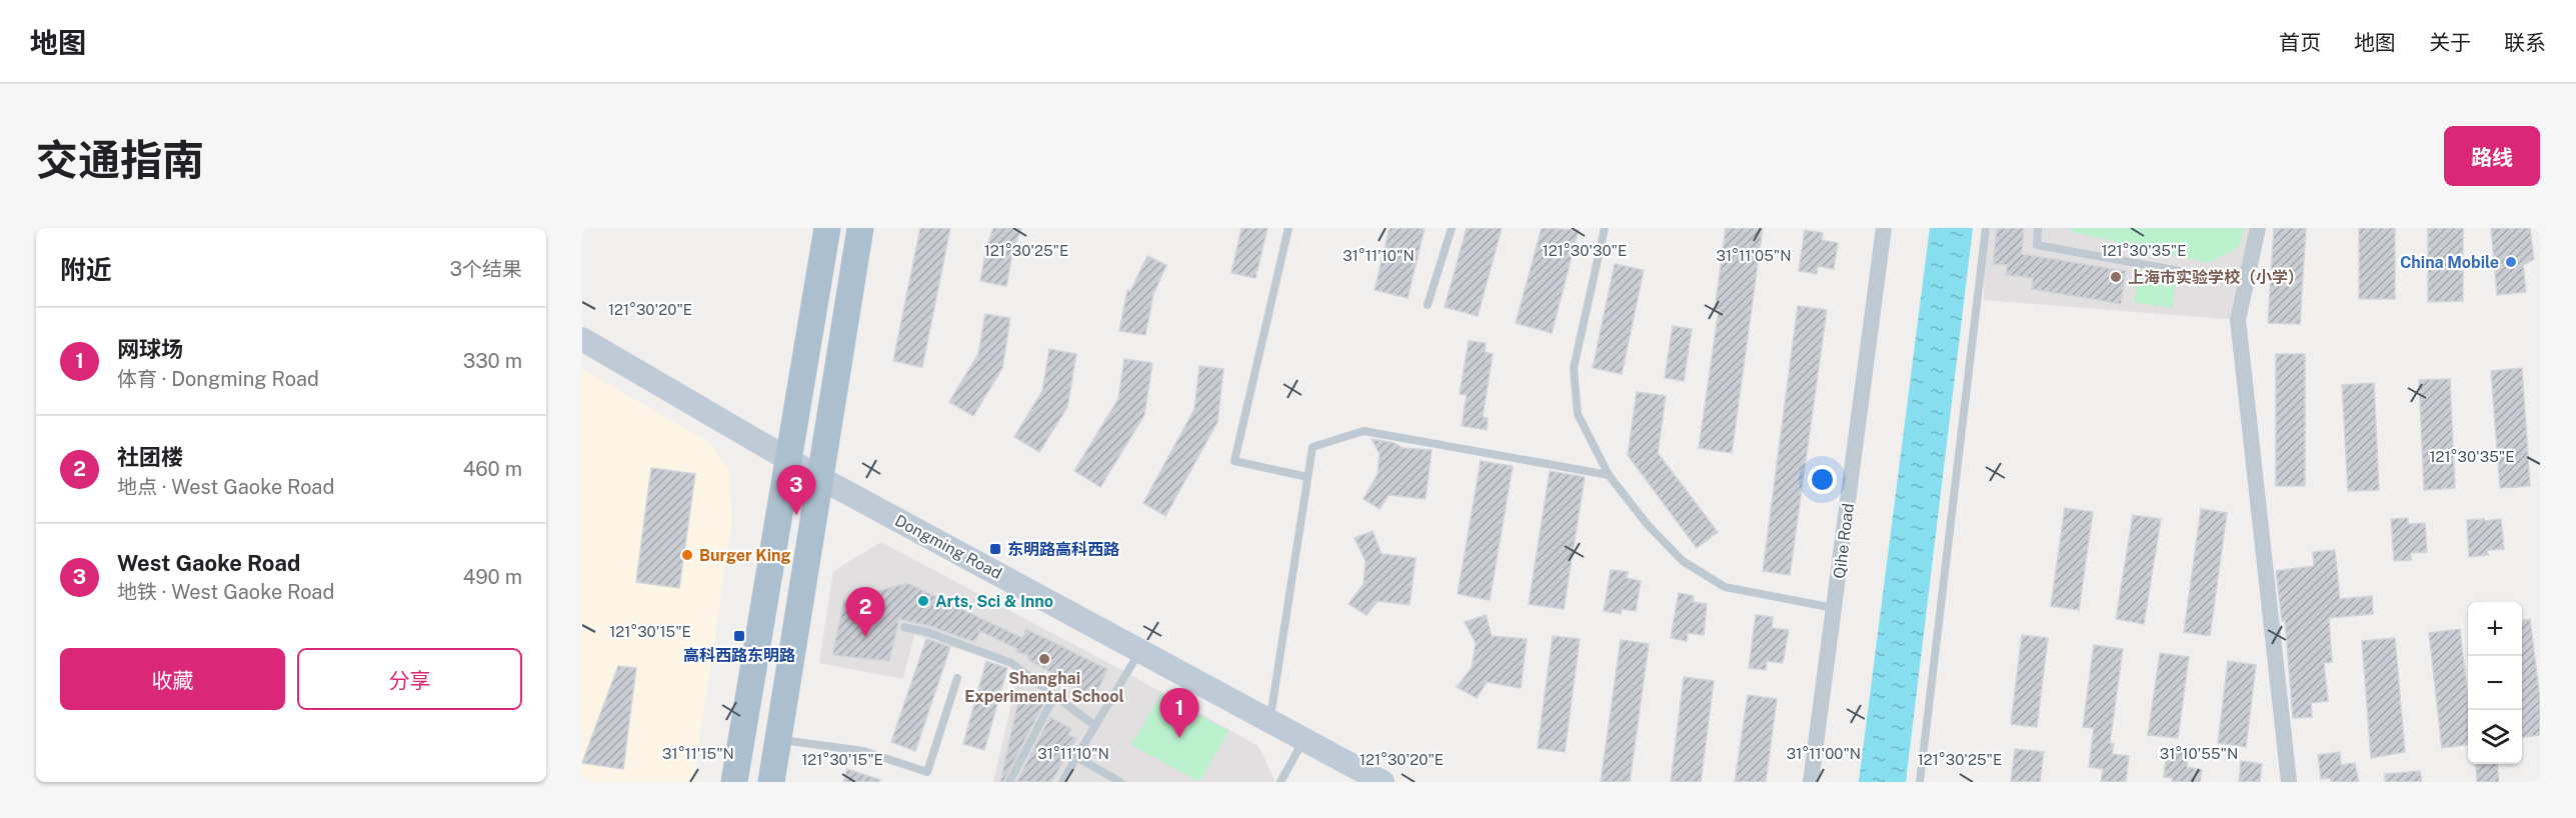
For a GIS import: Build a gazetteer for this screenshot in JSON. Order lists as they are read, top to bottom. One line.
{"streets":{"main road":["Dongming Road"],"street":["Qihe Road"]},"places":{"other":["China Mobile","上海市实验学校（小学）","Burger King","Arts, Sci & Inno","Shanghai Experimental School"],"transit":["东明路高科西路","高科西路东明路"]},"page":{"header":"地图","nav":["首页","地图","关于","联系"],"title":"交通指南","buttons":["路线",["收藏","分享"]],"heading":["附近","3个结果"],"list":[{"mark":"1","name":"网球场","note":"体育 · Dongming Road","value":"330 m"},{"mark":"2","name":"社团楼","note":"地点 · West Gaoke Road","value":"460 m"},{"mark":"3","name":"West Gaoke Road","note":"地铁 · West Gaoke Road","value":"490 m"}],"pins":["3","2","1"],"map_buttons":["+","−"]},"coordinates":["121°30'25\"E","121°30'30\"E","121°30'35\"E","31°11'10\"N","31°11'05\"N","121°30'20\"E","121°30'15\"E","31°11'15\"N","31°11'00\"N","31°10'55\"N"]}
